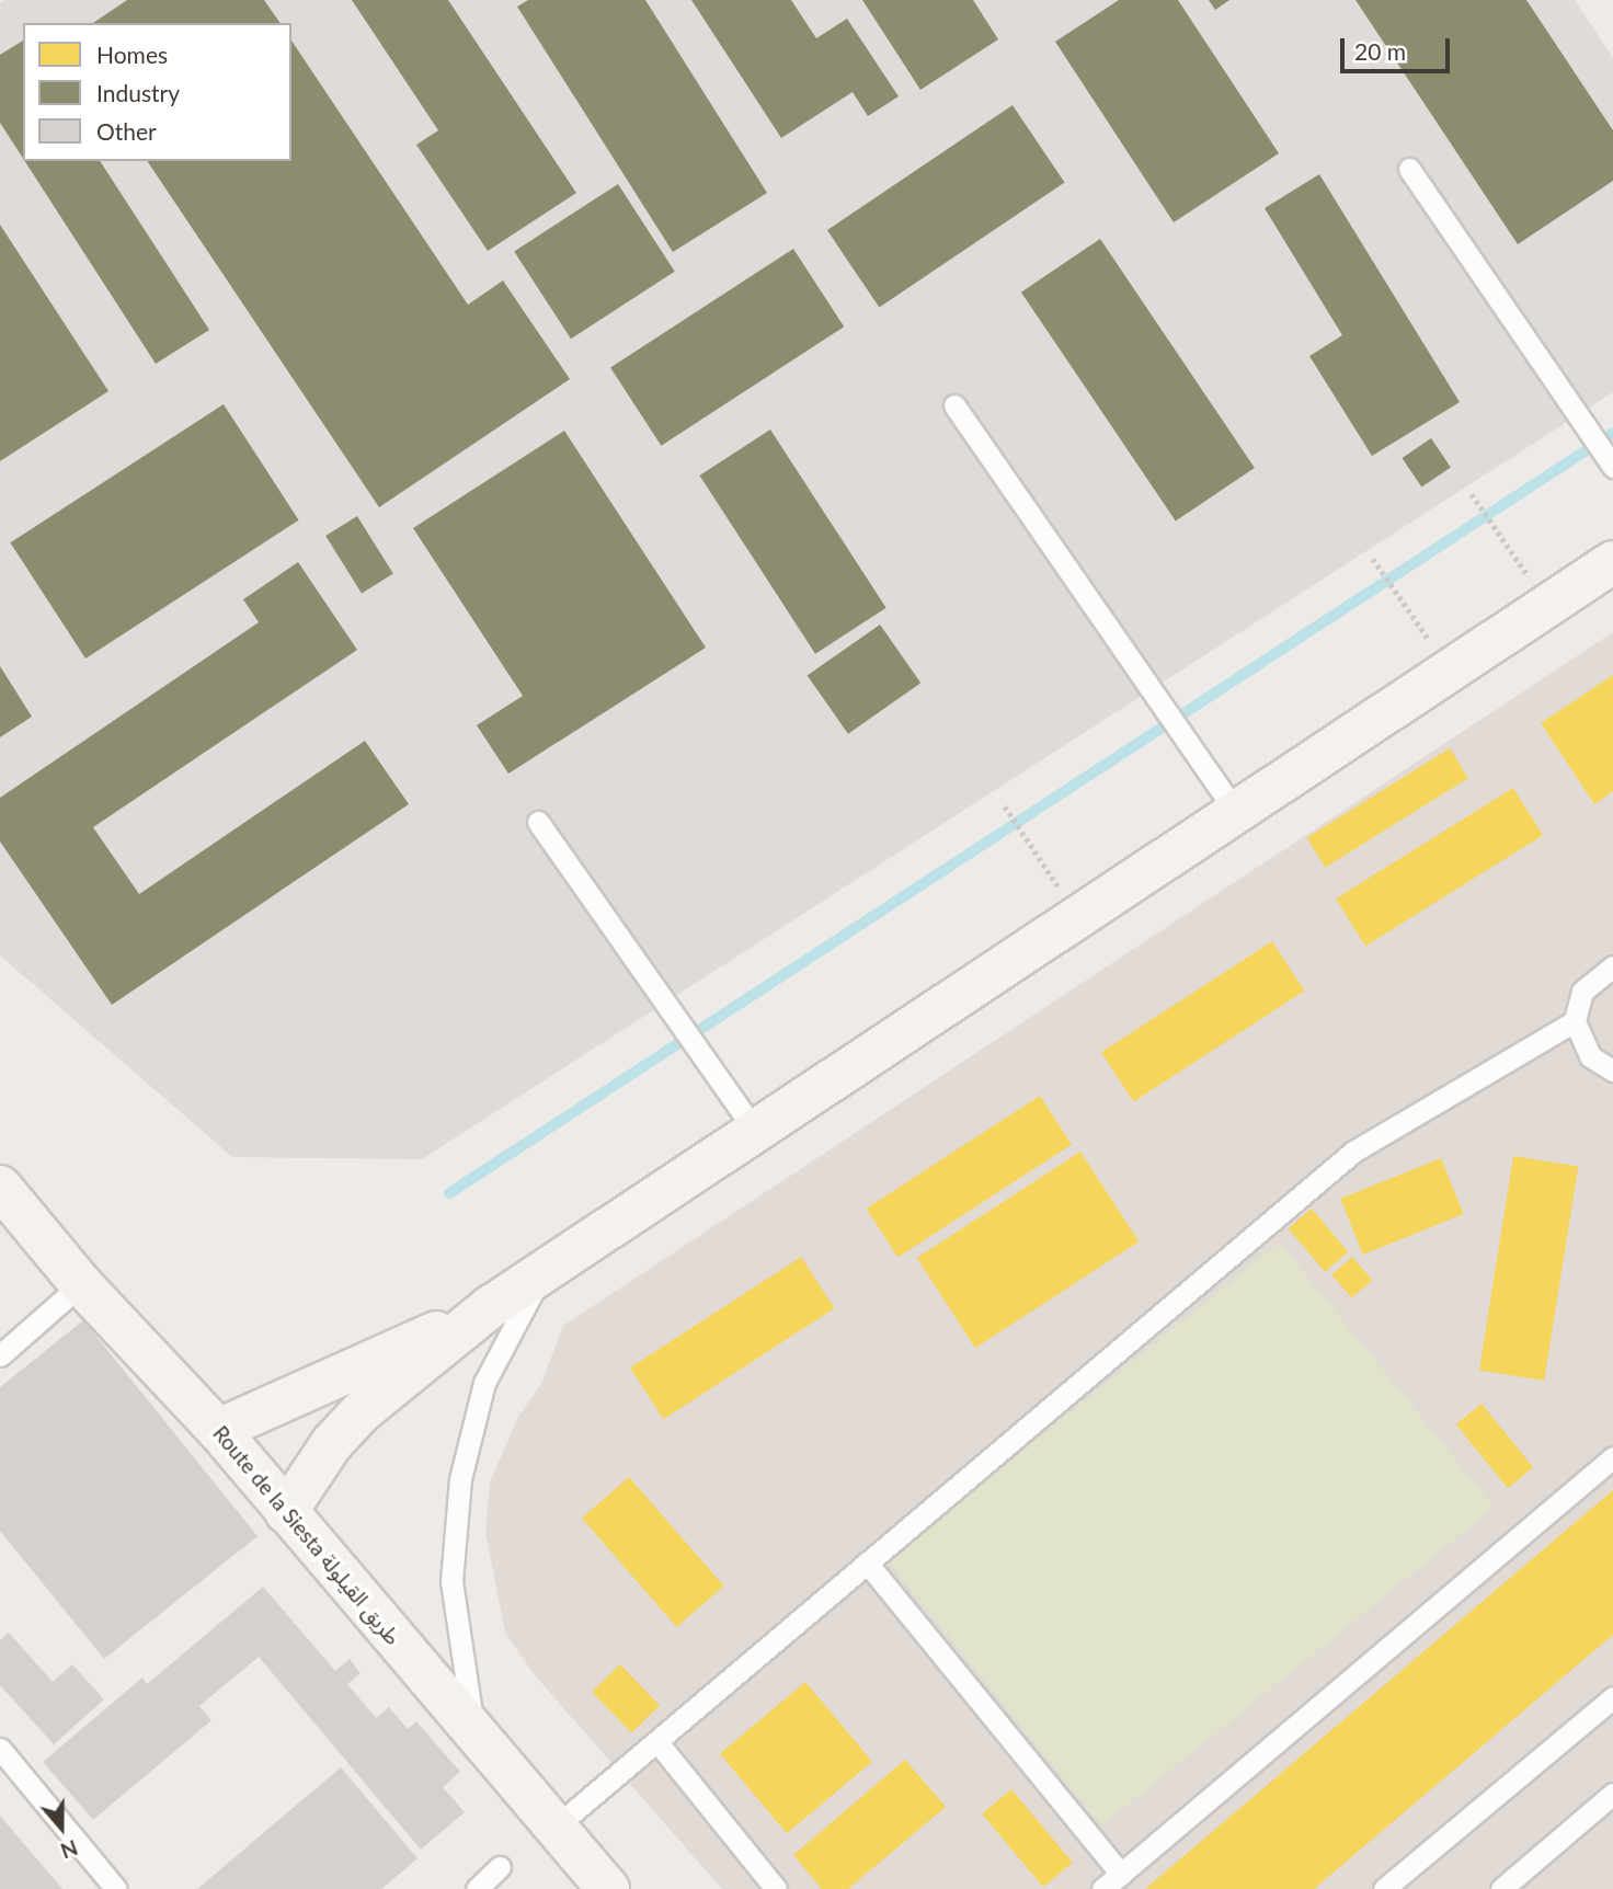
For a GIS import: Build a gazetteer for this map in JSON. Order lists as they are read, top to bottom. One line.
{"streets":{"street":["Route de la Siesta طريق القيلولة"]},"legend":["Homes","Industry","Other"],"scale_bar":"20 m","north":"bottom"}
